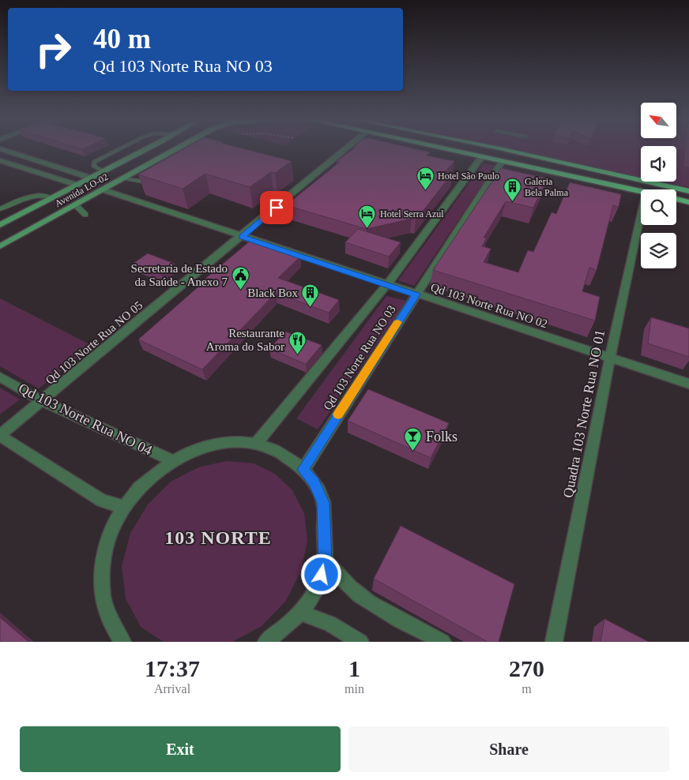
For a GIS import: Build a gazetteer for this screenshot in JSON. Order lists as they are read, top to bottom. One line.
{"streets":{"street":["Avenida LO-02","Qd 103 Norte Rua NO 02","Qd 103 Norte Rua NO 05","Qd 103 Norte Rua NO 03","Quadra 103 Norte Rua NO 01","Qd 103 Norte Rua NO 04"]},"crossings":[["Avenida LO-02","Qd 103 Norte Rua NO 02"],["Qd 103 Norte Rua NO 02","Qd 103 Norte Rua NO 05"],["Qd 103 Norte Rua NO 02","Qd 103 Norte Rua NO 03"],["Qd 103 Norte Rua NO 02","Quadra 103 Norte Rua NO 01"],["Qd 103 Norte Rua NO 05","Qd 103 Norte Rua NO 04"]],"districts":["103 NORTE"],"places":{"hotel":["Hotel São Paulo","Hotel Serra Azul"],"building":["Galeria Bela Palma","Black Box"],"public building":["Secretaria de Estado da Saúde - Anexo 7"],"restaurant":["Restaurante Aroma do Sabor"],"bar":["Folks"]},"north":"top left","page":{"turn":["40 m","Qd 103 Norte Rua NO 03"],"eta":["17:37","Arrival","1","min","270","m"],"buttons":["Exit","Share"]}}
